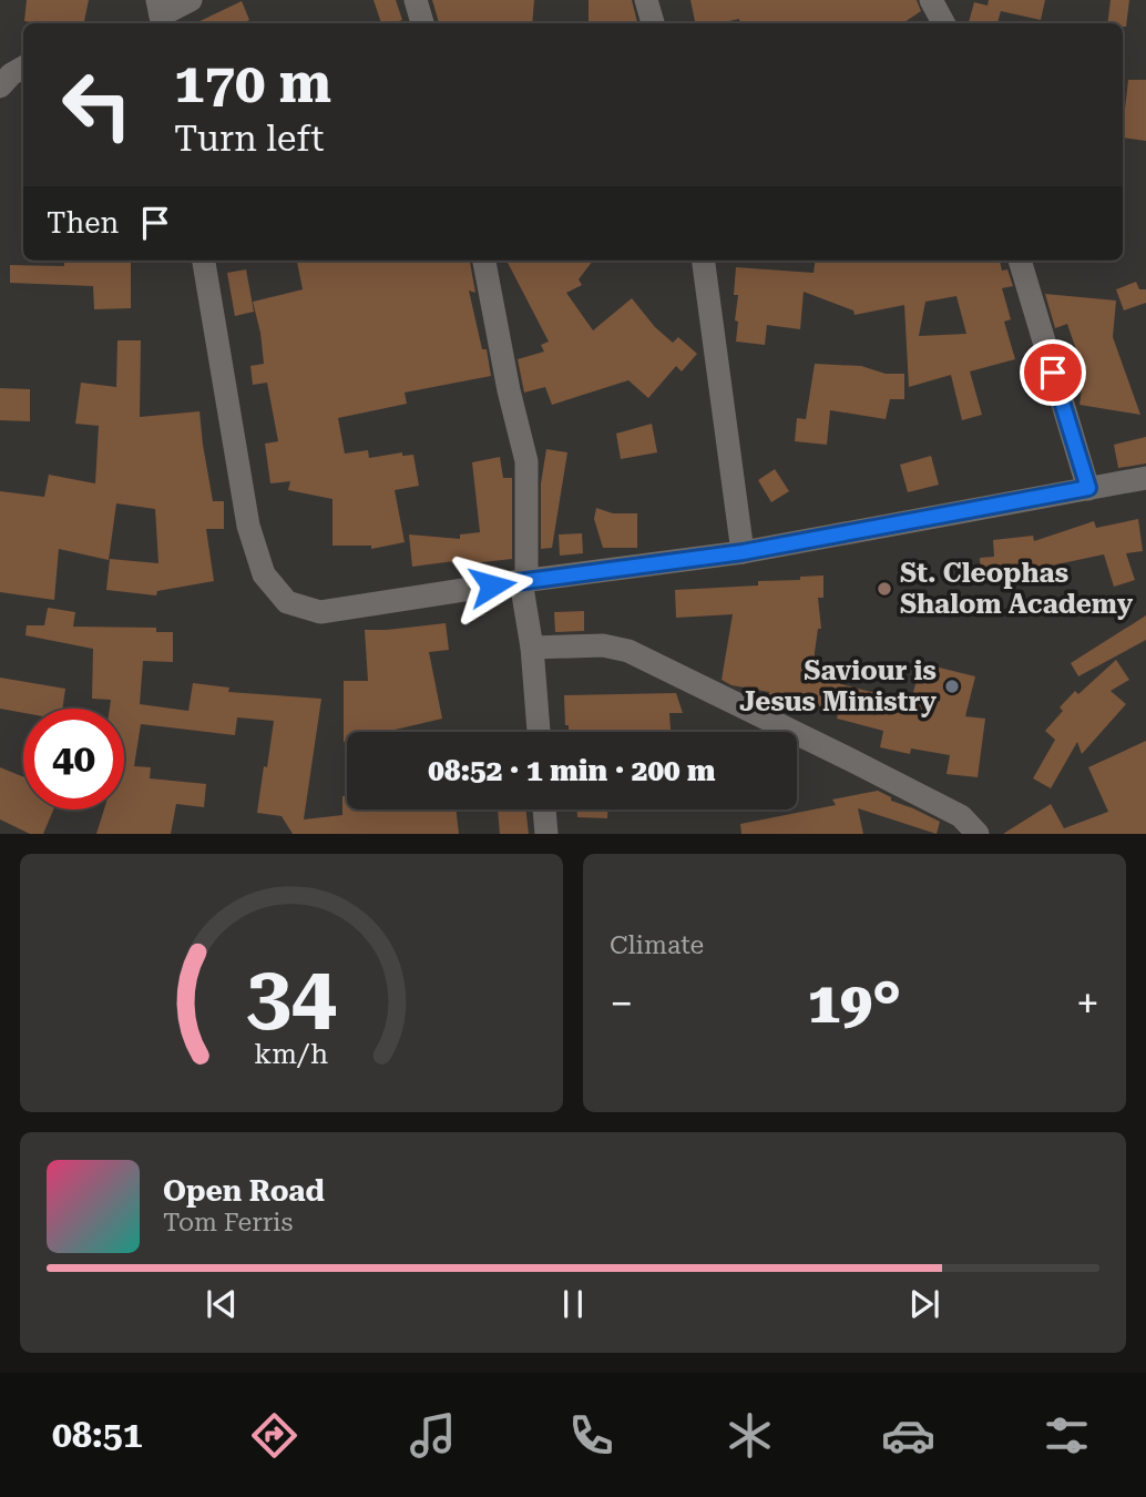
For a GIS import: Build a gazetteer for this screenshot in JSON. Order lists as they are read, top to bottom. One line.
{"places":["St. Cleophas Shalom Academy","Saviour is Jesus Ministry"],"page":{"turn":["170 m","Turn left"],"then":"Then","limit":"40","trip":"08:52 · 1 min · 200 m","tile":"Climate","heat":["−","19°","+"],"song":["Open Road","Tom Ferris"],"tabs":"08:51","gauge":["34","km/h"]}}
